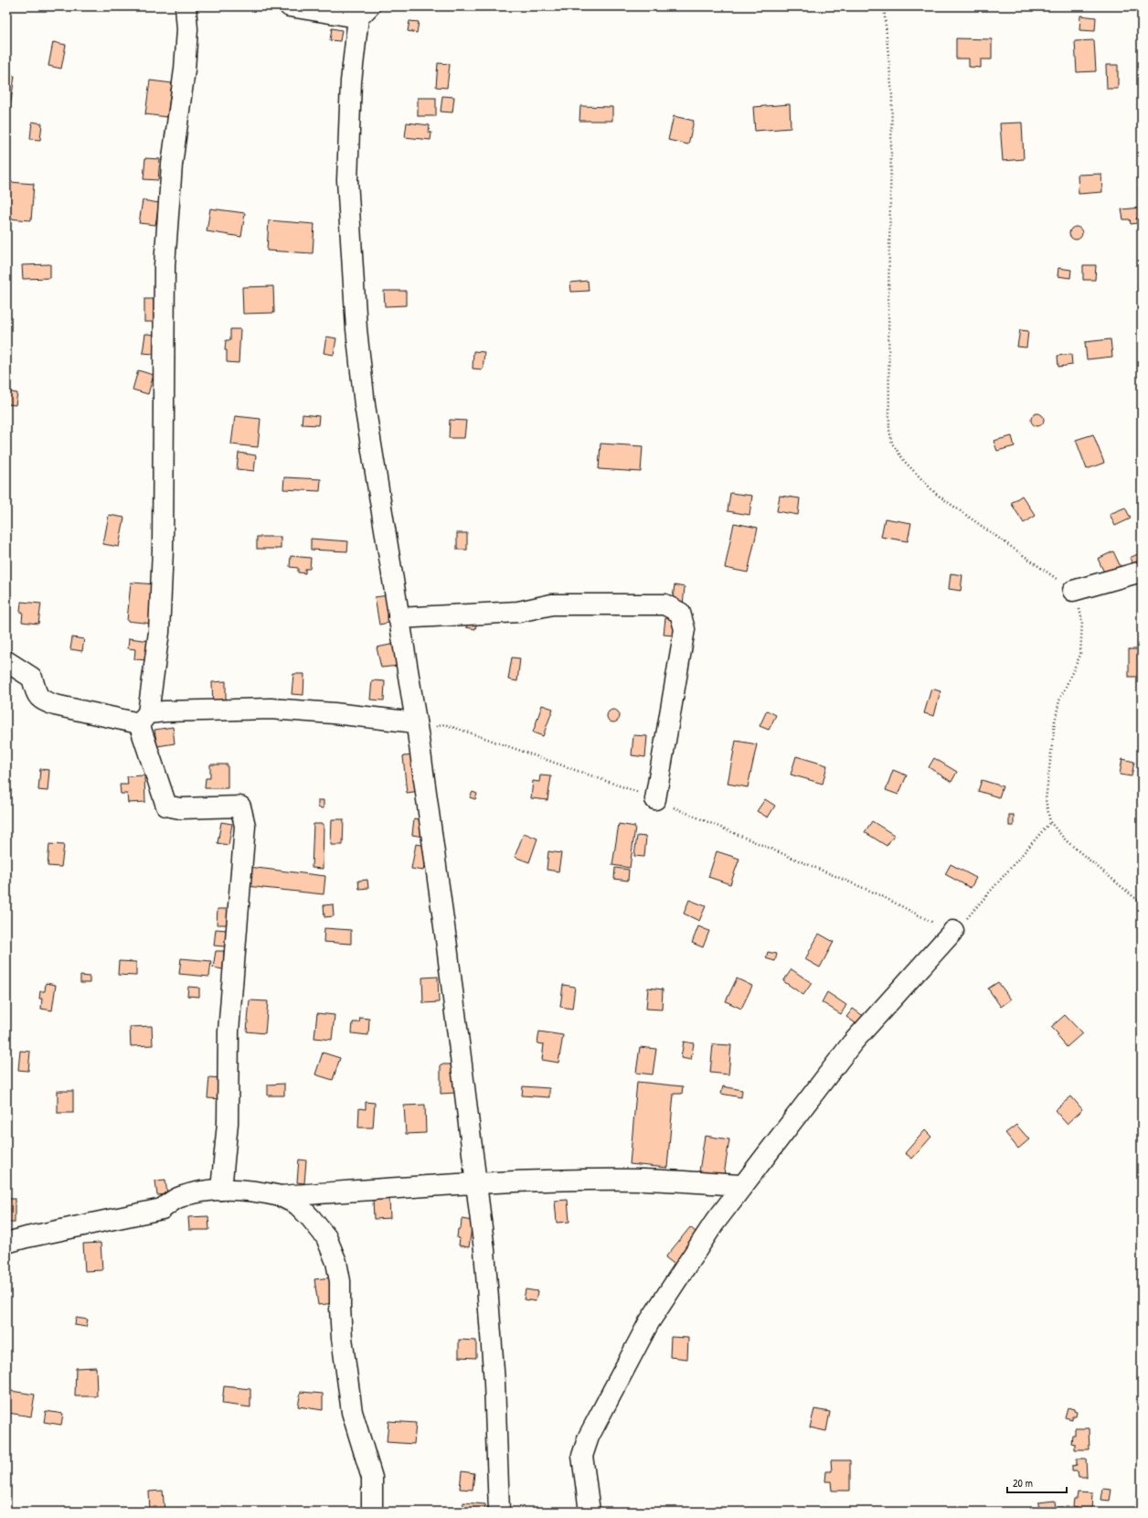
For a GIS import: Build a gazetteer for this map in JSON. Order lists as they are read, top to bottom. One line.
{"scale_bar":"20 m"}
